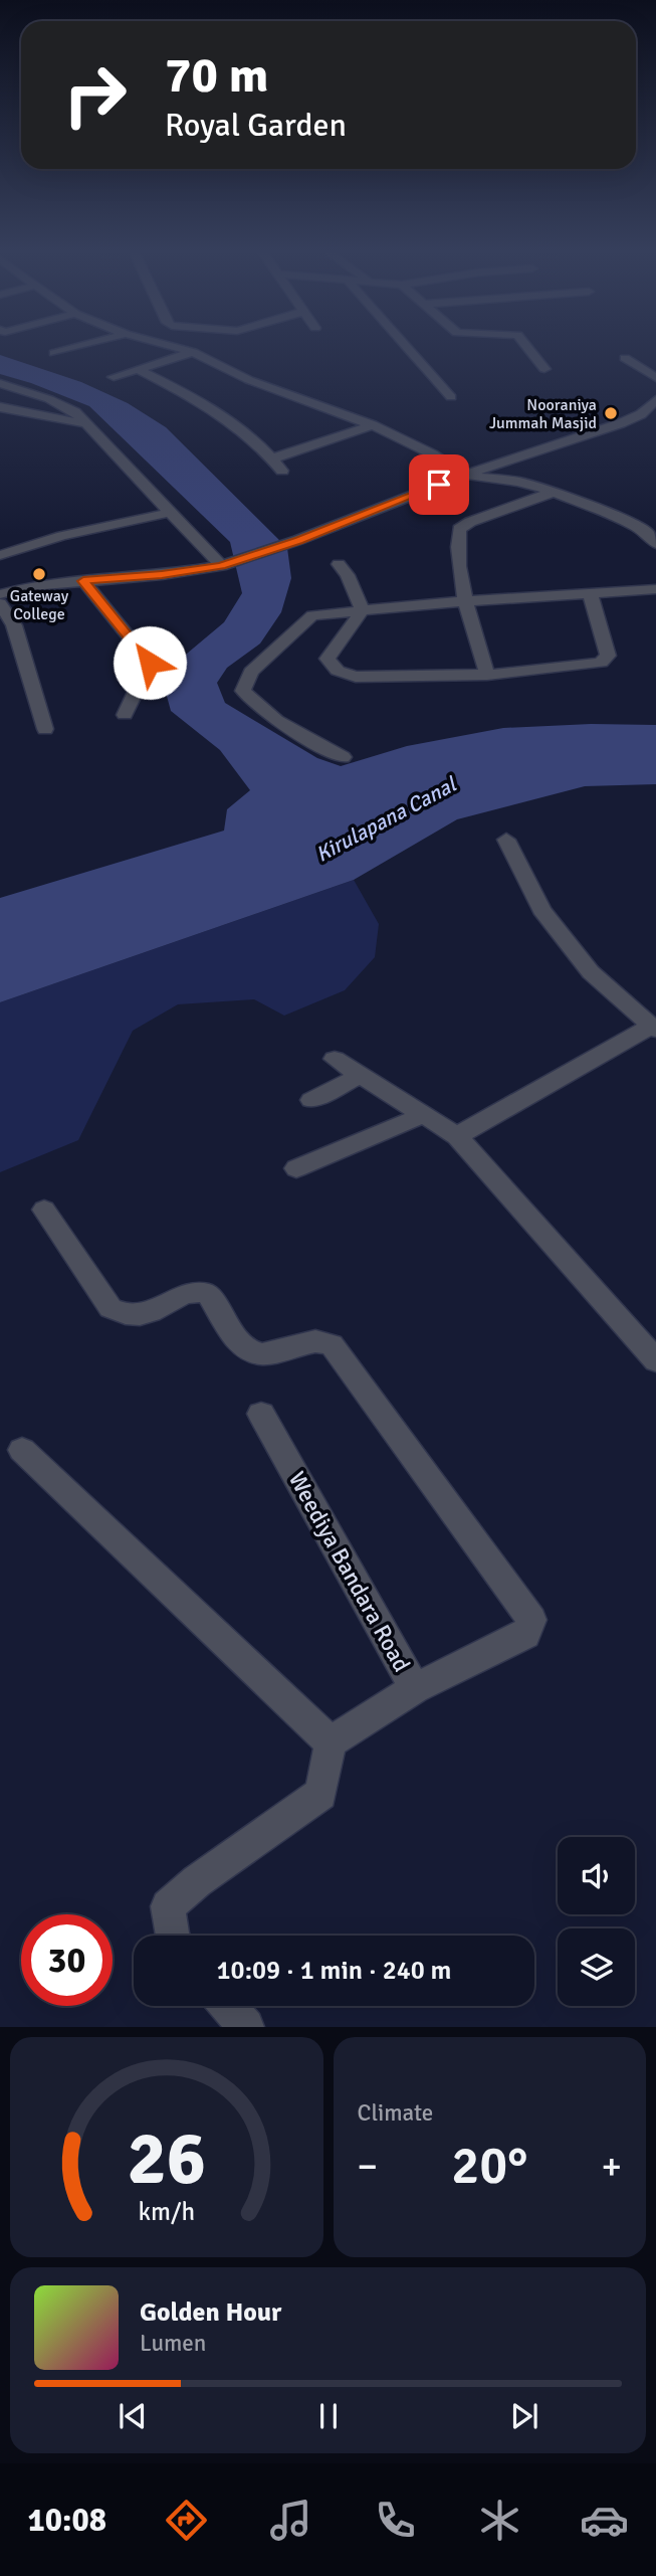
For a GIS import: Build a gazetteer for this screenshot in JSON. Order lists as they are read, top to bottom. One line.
{"streets":{"street":["Weediya Bandara Road"]},"water":["Kirulapana Canal"],"places":["Nooraniya Jummah Masjid","Gateway College"],"page":{"turn":["70 m","Royal Garden"],"limit":"30","trip":"10:09 · 1 min · 240 m","tile":"Climate","heat":["−","20°","+"],"song":["Golden Hour","Lumen"],"tabs":"10:08","gauge":["26","km/h"]}}
